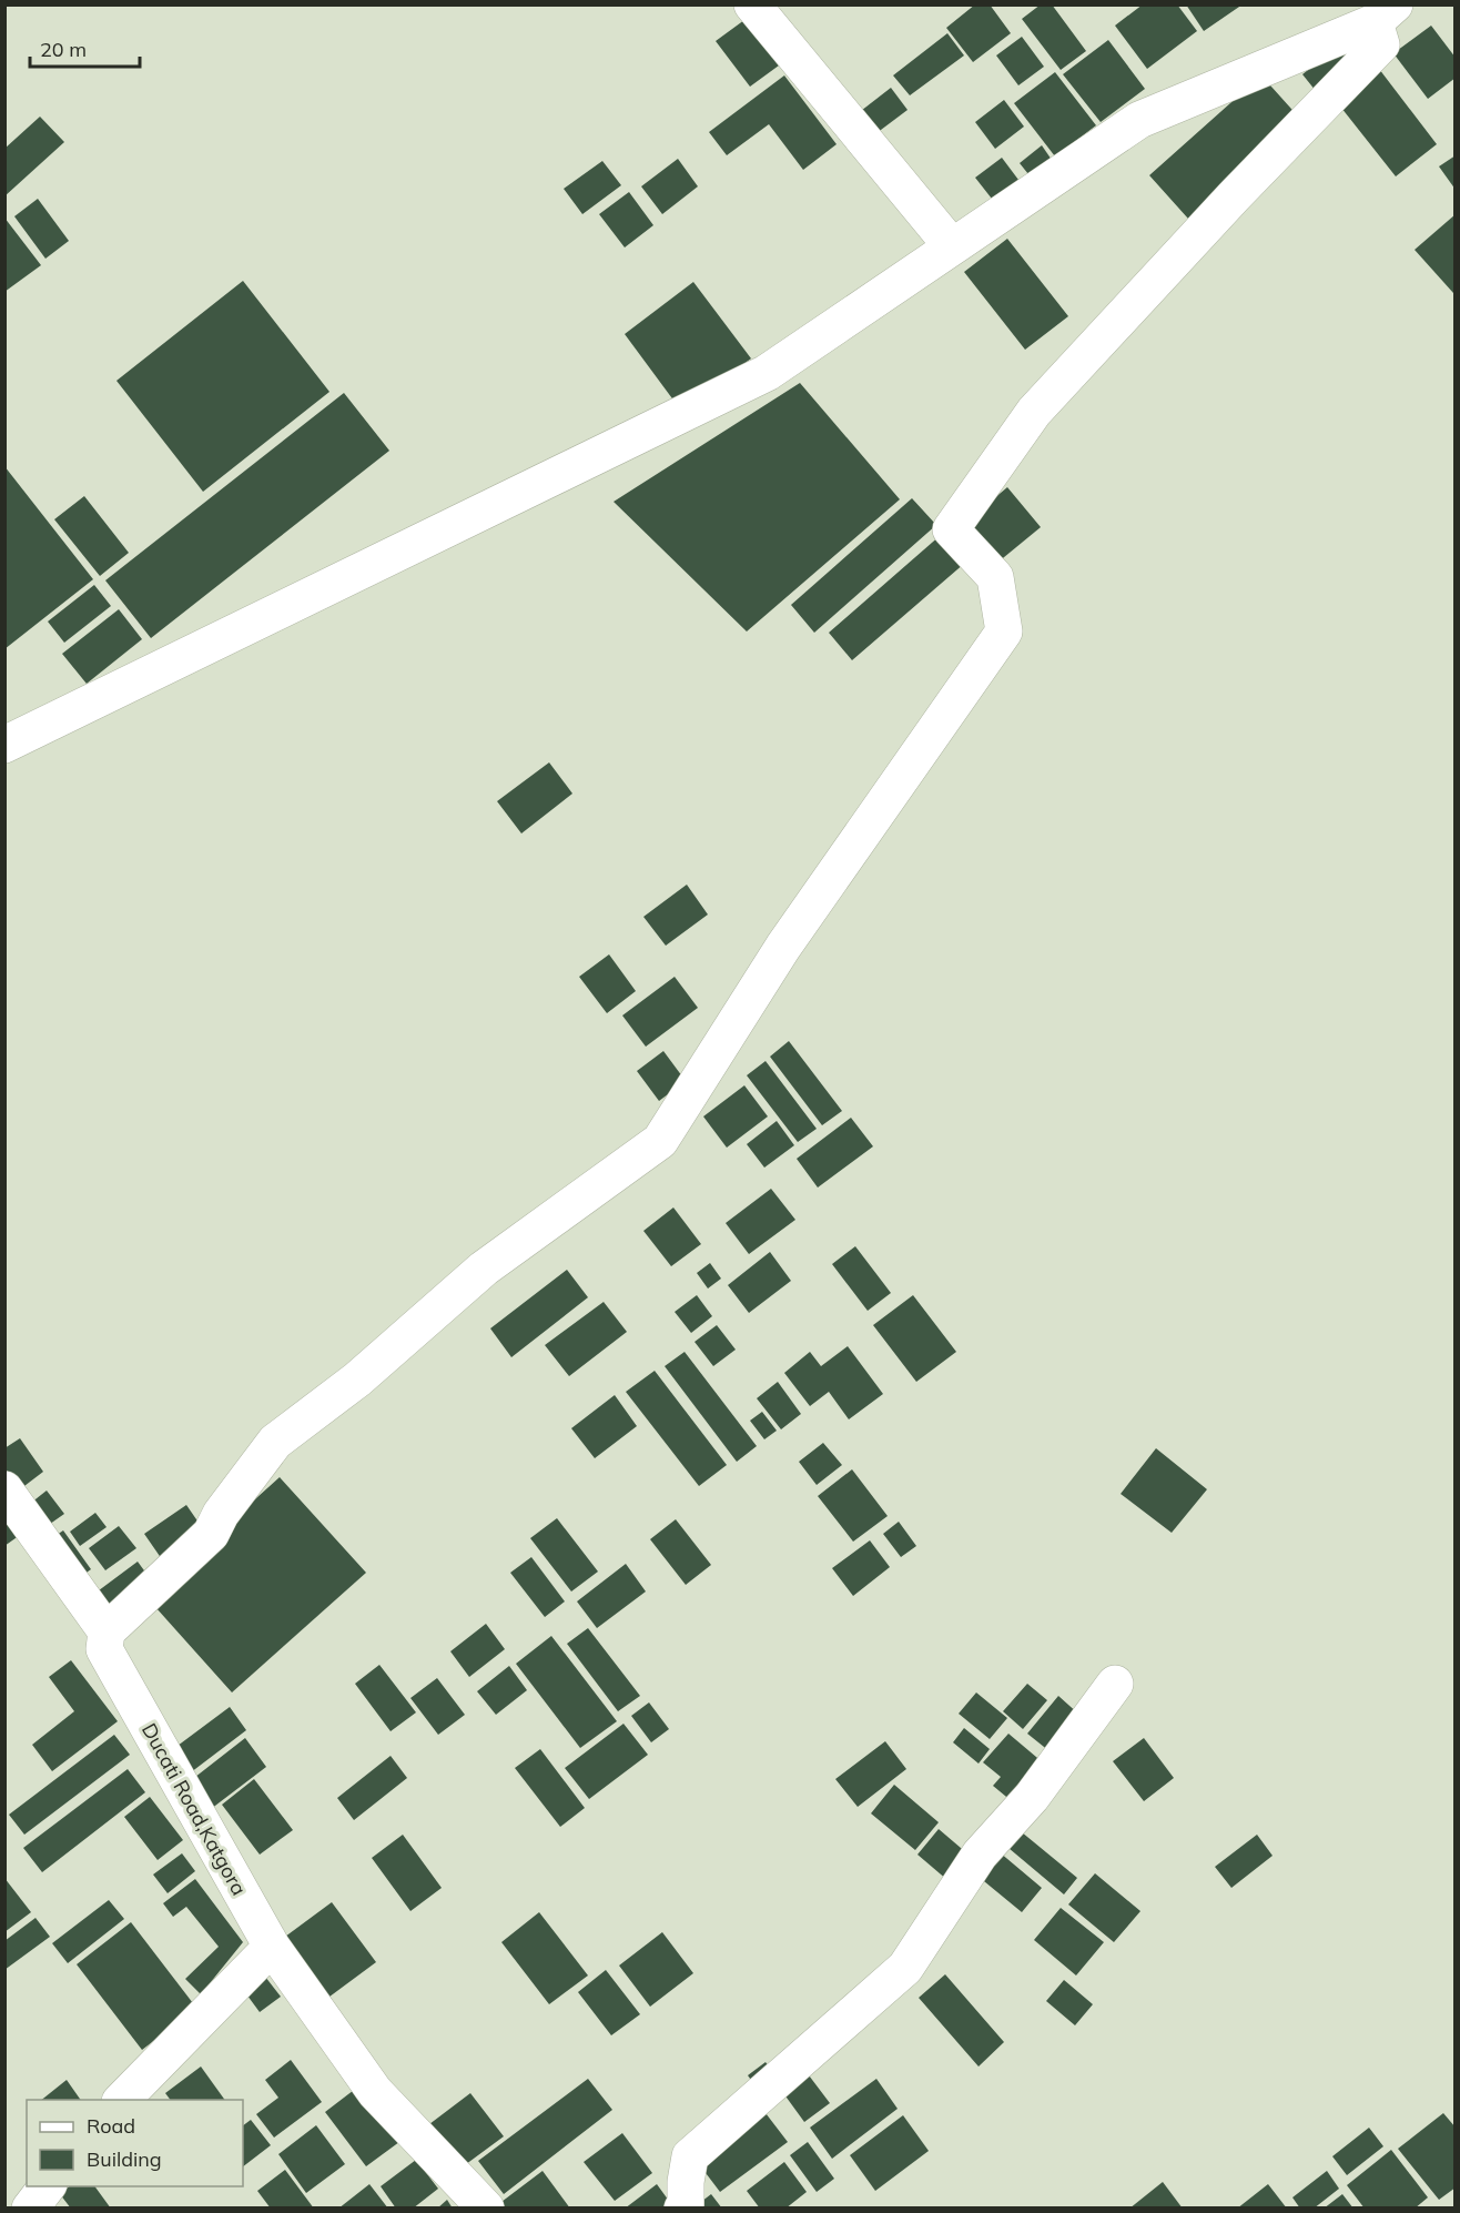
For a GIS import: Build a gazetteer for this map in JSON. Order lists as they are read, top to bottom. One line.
{"streets":{"street":["Ducati Road,Katgora"]},"legend":["Road","Building"],"scale_bar":"20 m"}
